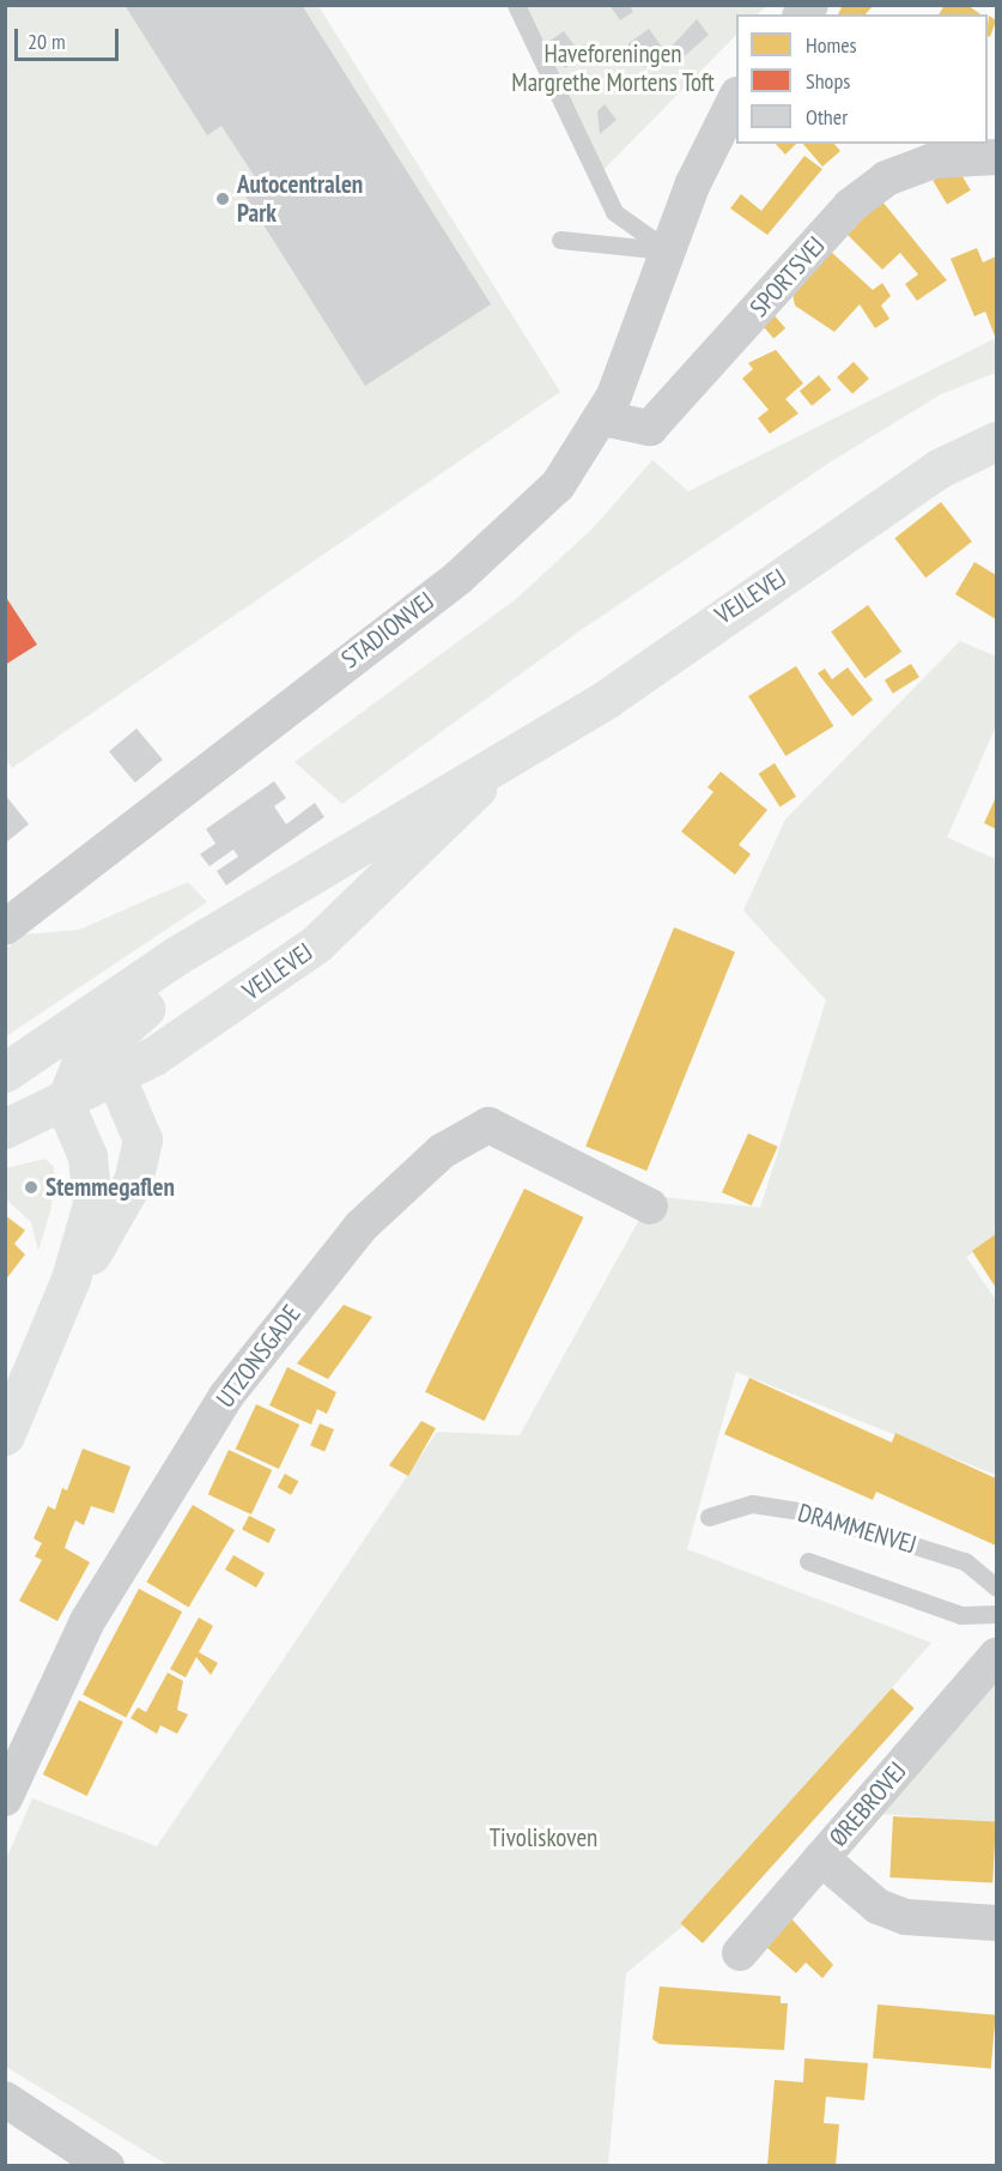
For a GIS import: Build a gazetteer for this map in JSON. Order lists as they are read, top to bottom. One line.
{"streets":{"main road":["VEJLEVEJ"],"street":["SPORTSVEJ","STADIONVEJ","UTZONSGADE","ØREBROVEJ"],"lane":["DRAMMENVEJ"]},"crossings":[["SPORTSVEJ","STADIONVEJ"]],"parks":["Haveforeningen Margrethe Mortens Toft","Tivoliskoven"],"places":["Autocentralen Park","Stemmegaflen"],"legend":["Homes","Shops","Other"],"scale_bar":"20 m"}
